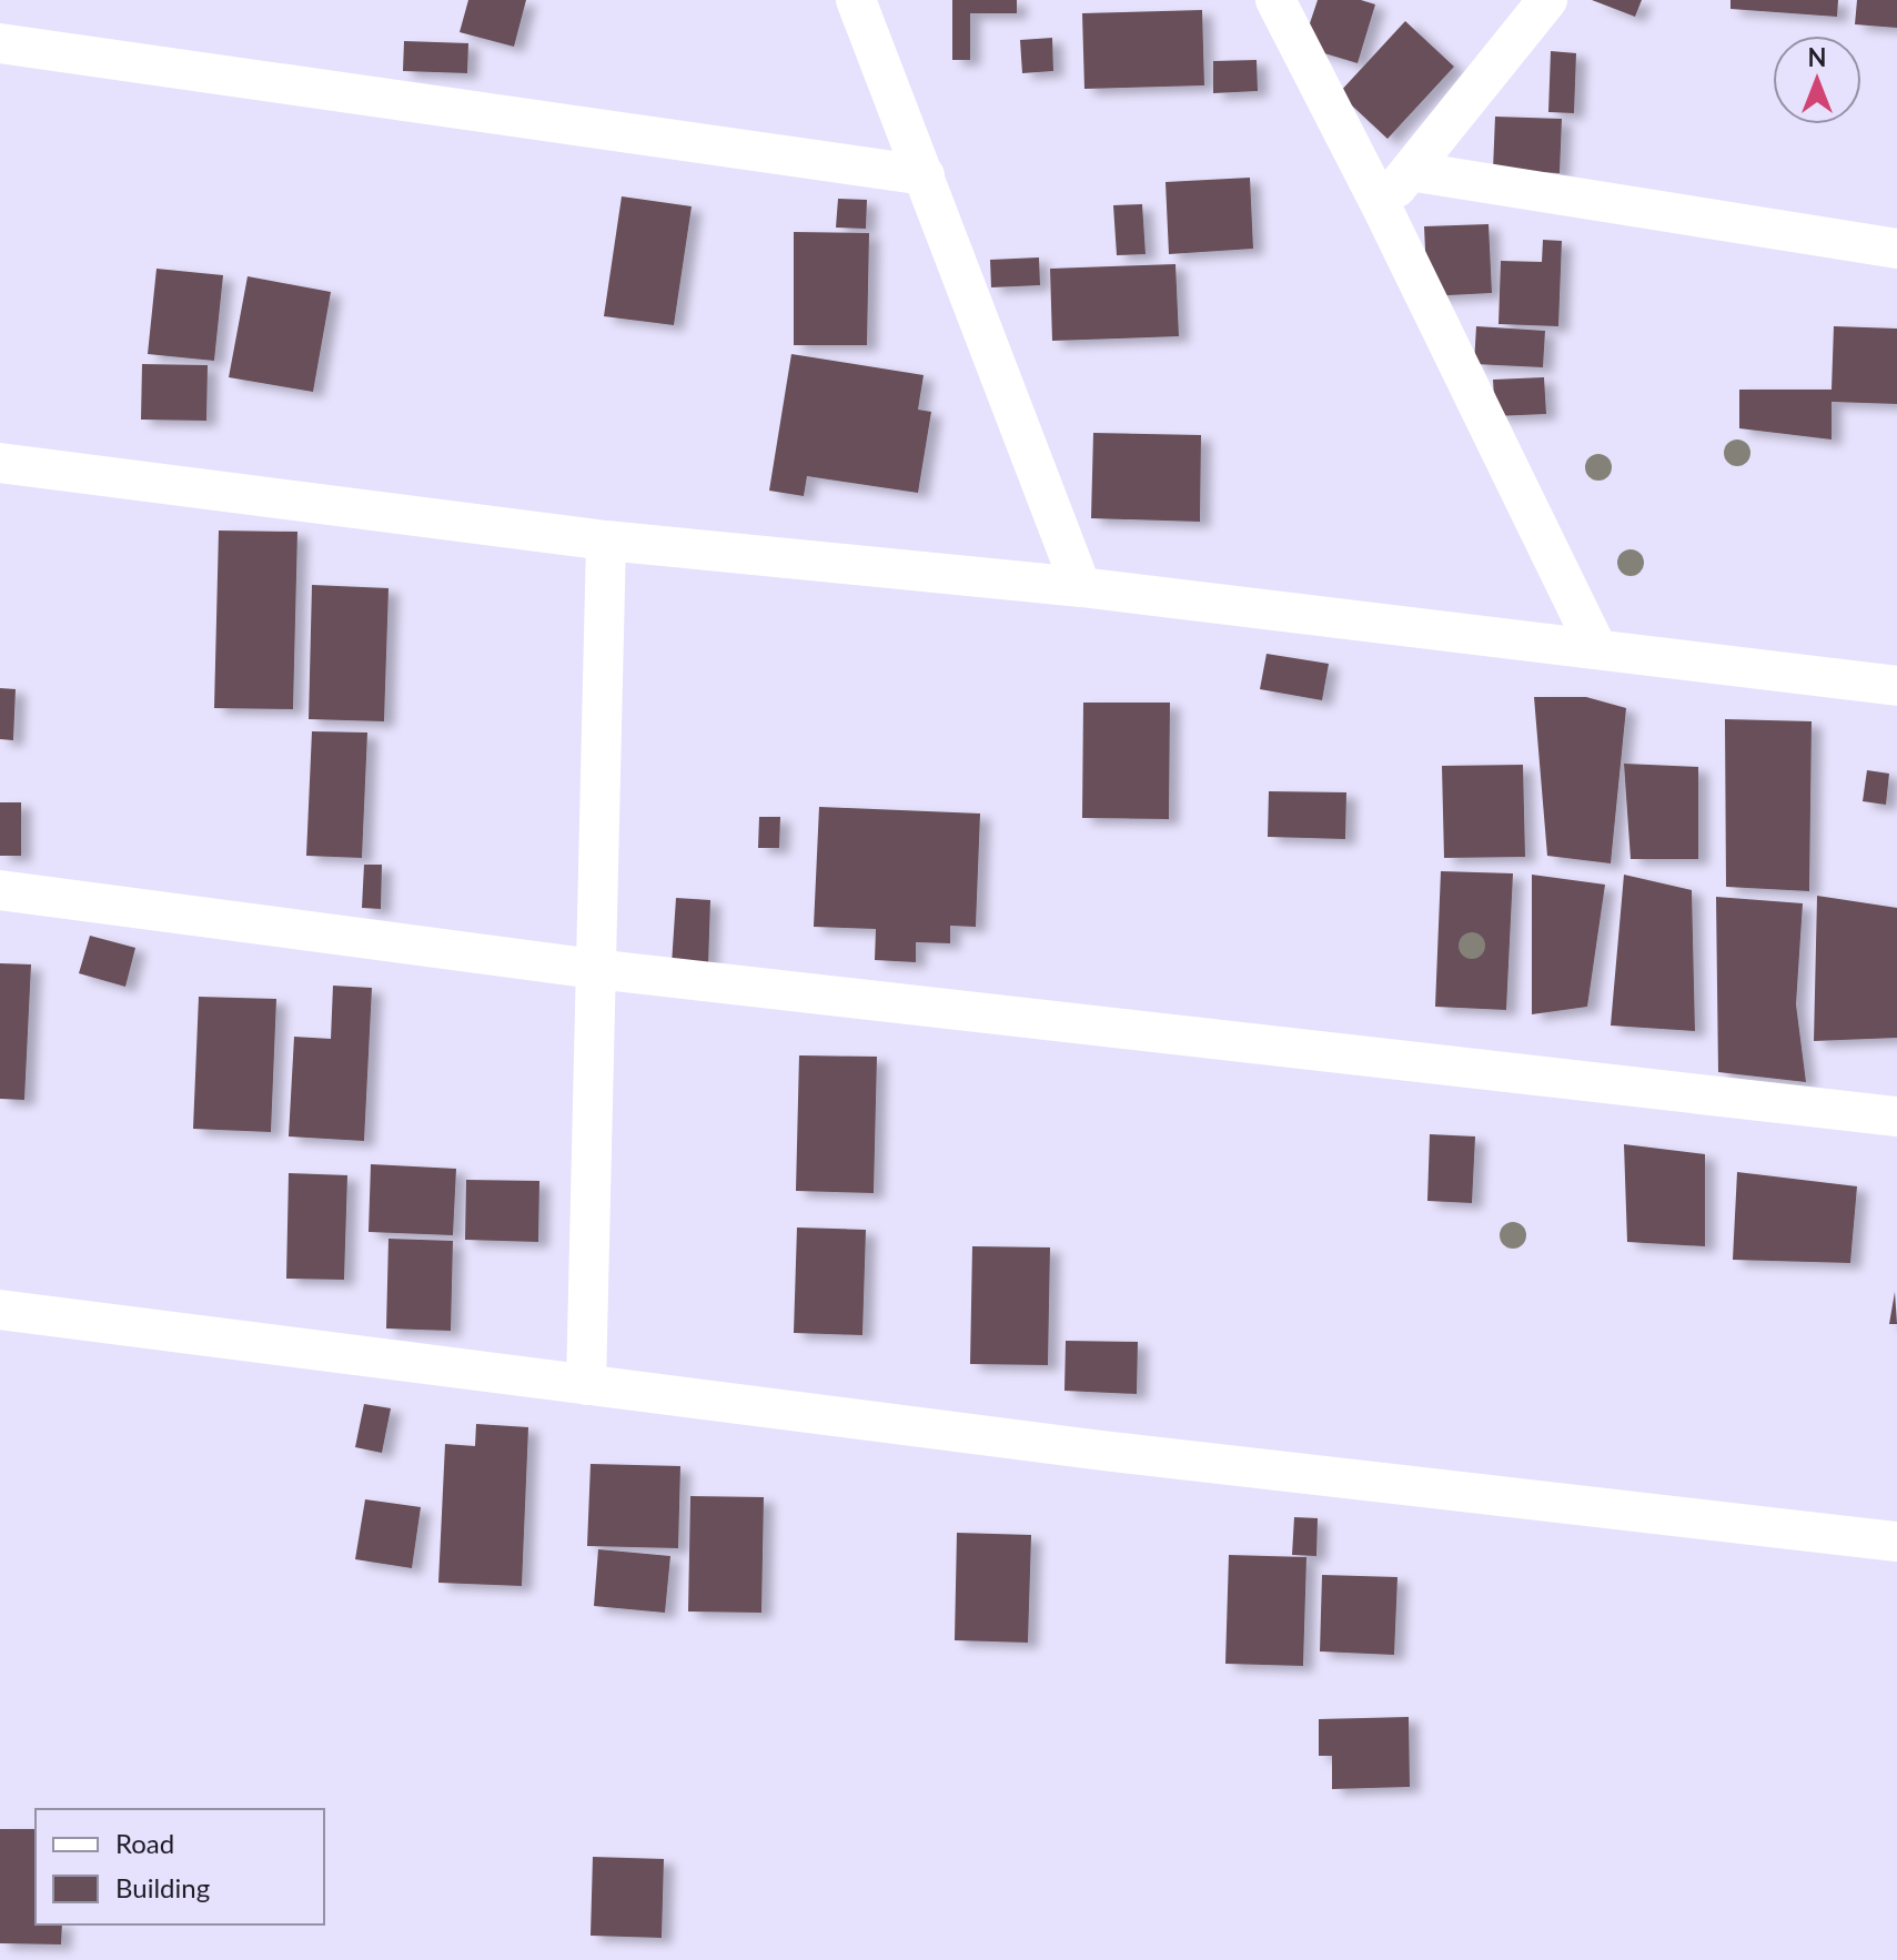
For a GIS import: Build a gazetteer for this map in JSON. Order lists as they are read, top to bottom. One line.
{"legend":["Road","Building"],"north":"top"}
